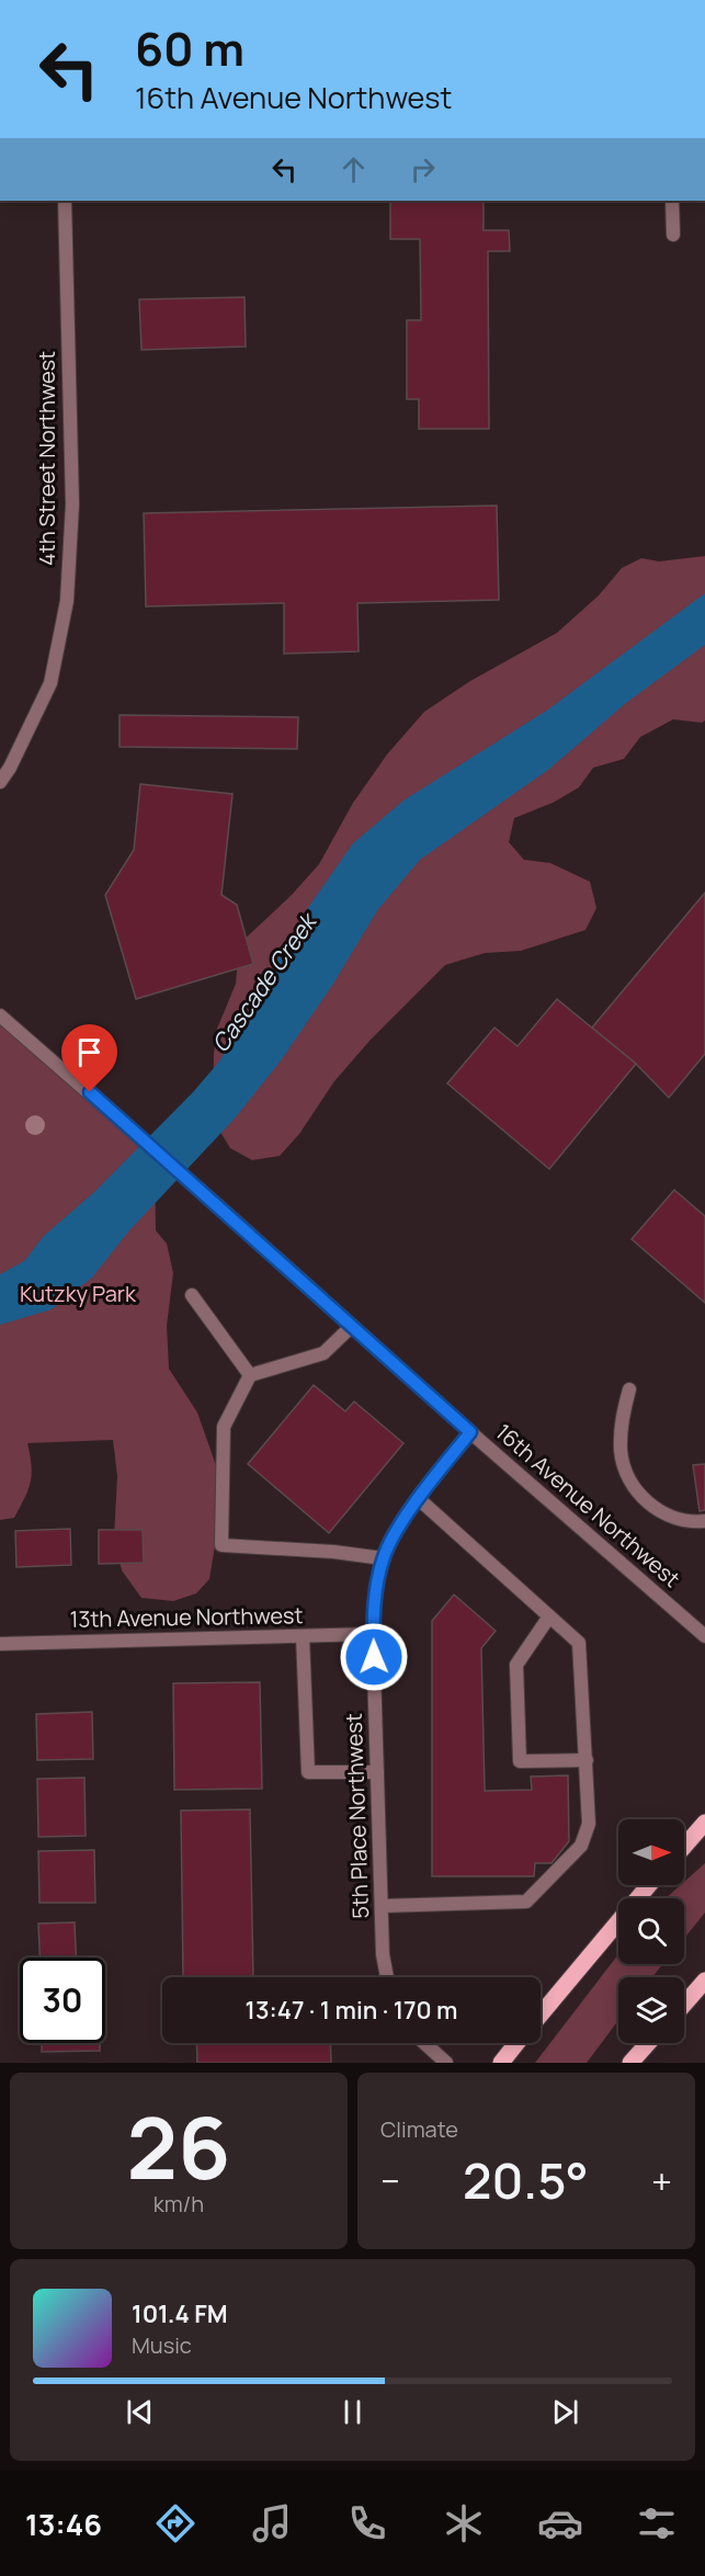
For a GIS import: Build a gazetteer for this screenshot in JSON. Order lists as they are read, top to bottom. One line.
{"streets":{"street":["4th Street Northwest","16th Avenue Northwest","13th Avenue Northwest","5th Place Northwest"]},"crossings":[["16th Avenue Northwest","5th Place Northwest"],["13th Avenue Northwest","5th Place Northwest"]],"water":["Cascade Creek"],"parks":["Kutzky Park"],"north":"right","page":{"turn":["60 m","16th Avenue Northwest"],"limit":"30","trip":"13:47 · 1 min · 170 m","tile":[["26","km/h"],"Climate"],"heat":["−","20.5°","+"],"song":["101.4 FM","Music"],"tabs":"13:46"}}
